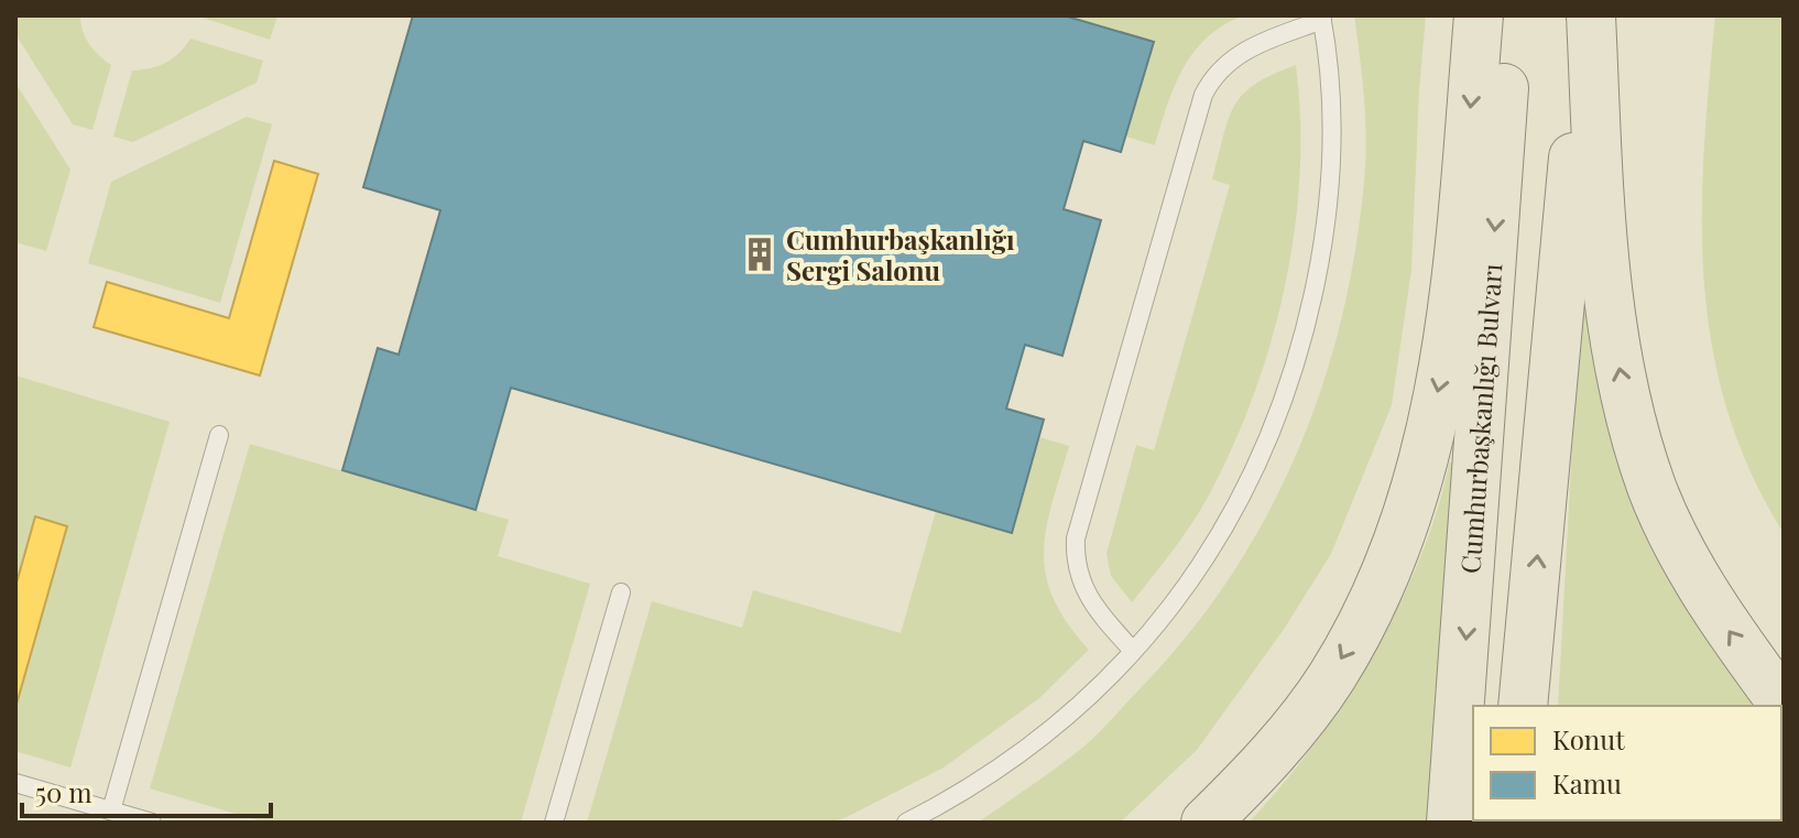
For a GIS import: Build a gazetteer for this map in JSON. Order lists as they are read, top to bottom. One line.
{"streets":{"main road":["Cumhurbaşkanlığı Bulvarı"]},"places":{"building":["Cumhurbaşkanlığı Sergi Salonu"]},"legend":["Konut","Kamu"],"scale_bar":"50 m"}
